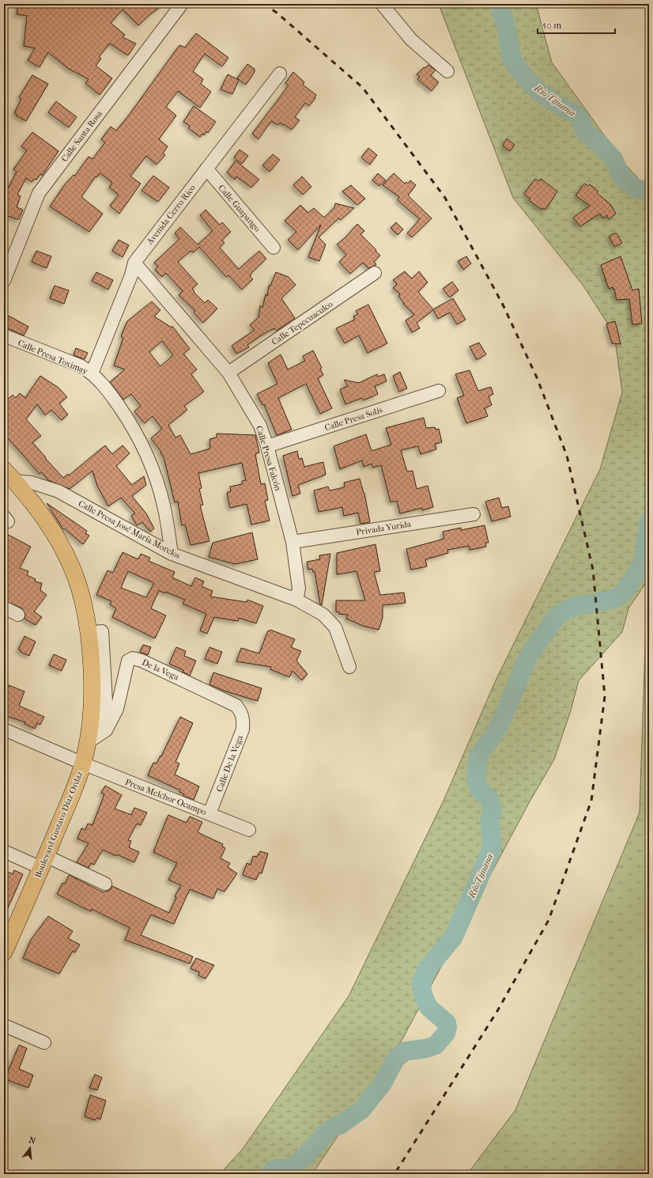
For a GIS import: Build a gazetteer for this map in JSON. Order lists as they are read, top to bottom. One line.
{"streets":{"main road":["Boulevard Gustavo Díaz Ordaz"],"street":["Calle Santa Rosa","Calle Guapango","Avenida Cerro Rico","Calle Tepecuaculco","Calle Presa Toximay","Calle Presa Solís","Calle Presa Falcón","Privada Yurida","Calle Presa José María Morelos","De la Vega","Calle De la Vega","Presa Melchor Ocampo"]},"crossings":[["Calle Guapango","Avenida Cerro Rico"],["Avenida Cerro Rico","Calle Presa Toximay"],["Avenida Cerro Rico","Calle Presa Falcón"],["Calle Tepecuaculco","Calle Presa Falcón"],["Calle Presa Toximay","Calle Presa José María Morelos"],["Calle Presa Solís","Calle Presa Falcón"],["Calle Presa Falcón","Privada Yurida"],["Calle Presa Falcón","Calle Presa José María Morelos"],["Calle Presa José María Morelos","Boulevard Gustavo Díaz Ordaz"],["De la Vega","Calle De la Vega"],["De la Vega","Boulevard Gustavo Díaz Ordaz"],["Calle De la Vega","Presa Melchor Ocampo"],["Presa Melchor Ocampo","Boulevard Gustavo Díaz Ordaz"]],"water":["Río Tijuana"],"scale_bar":"50 m","north":"top"}
